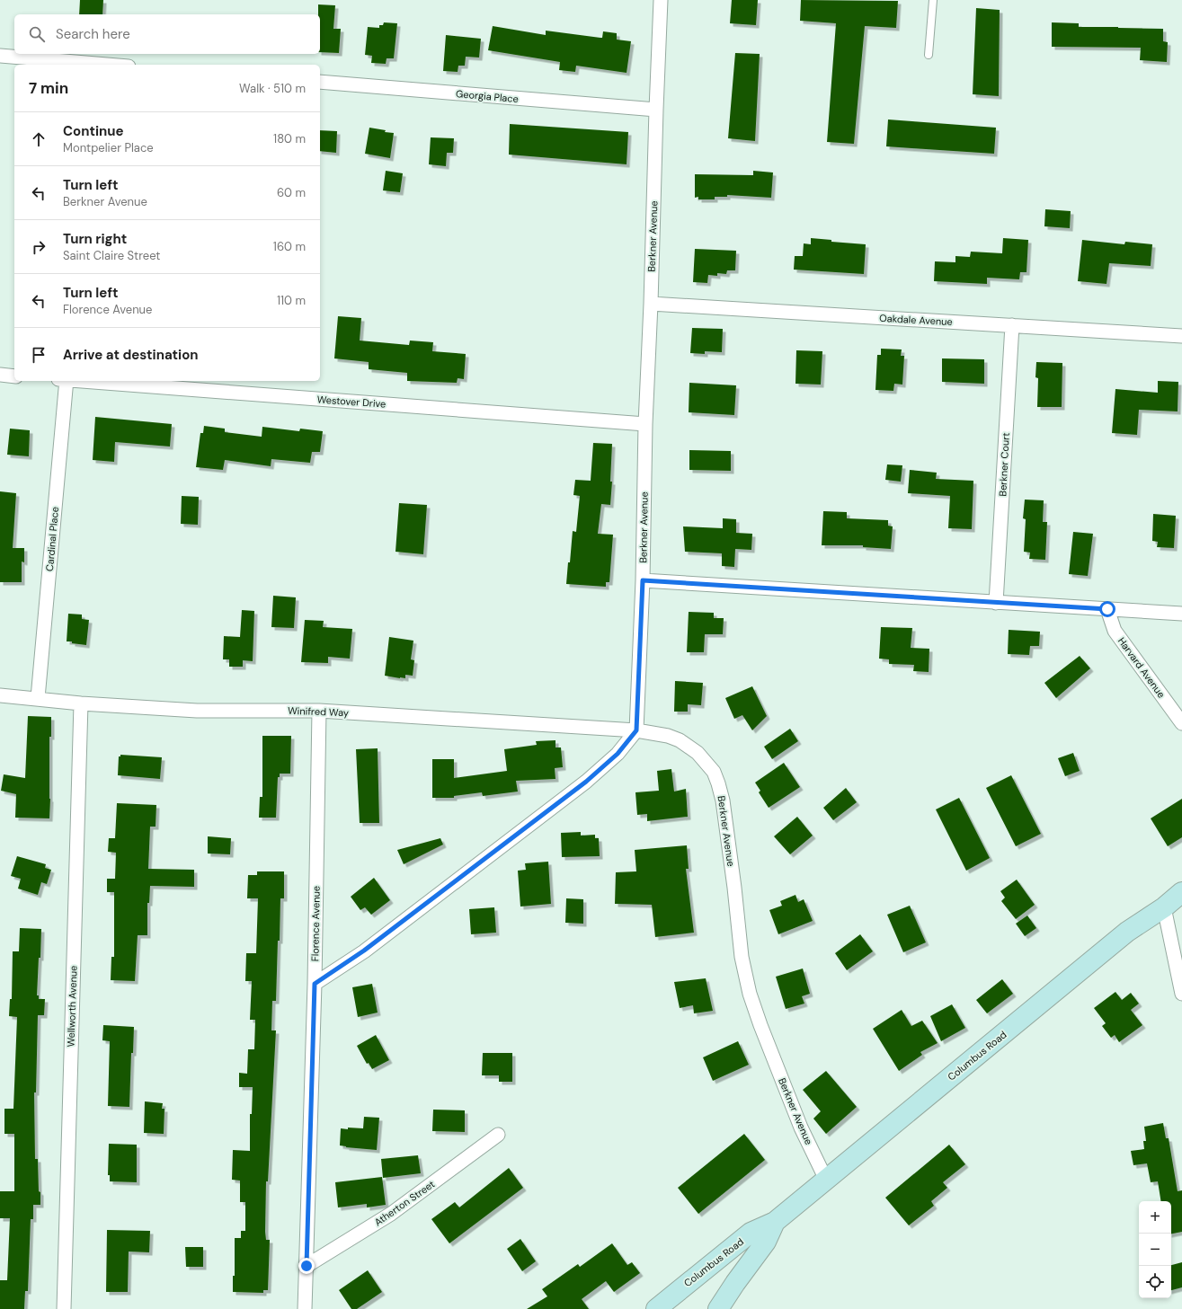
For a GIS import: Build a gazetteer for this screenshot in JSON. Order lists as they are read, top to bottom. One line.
{"streets":{"street":["Georgia Place","Berkner Avenue","Oakdale Avenue","Westover Drive","Berkner Court","Cardinal Place","Harvard Avenue","Winifred Way","Florence Avenue","Wellworth Avenue","Columbus Road","Atherton Street"]},"crossings":[["Georgia Place","Berkner Avenue"],["Berkner Avenue","Oakdale Avenue"],["Berkner Avenue","Westover Drive"],["Berkner Avenue","Winifred Way"],["Berkner Avenue","Columbus Road"],["Oakdale Avenue","Berkner Court"],["Cardinal Place","Winifred Way"],["Winifred Way","Florence Avenue"],["Winifred Way","Wellworth Avenue"],["Florence Avenue","Atherton Street"]],"page":{"search":"Search here","heading":["7 min","Walk · 510 m"],"list":[["Continue","Montpelier Place","180 m"],["Turn left","Berkner Avenue","60 m"],["Turn right","Saint Claire Street","160 m"],["Turn left","Florence Avenue","110 m"],"Arrive at destination"],"map_buttons":["+","−"]}}
